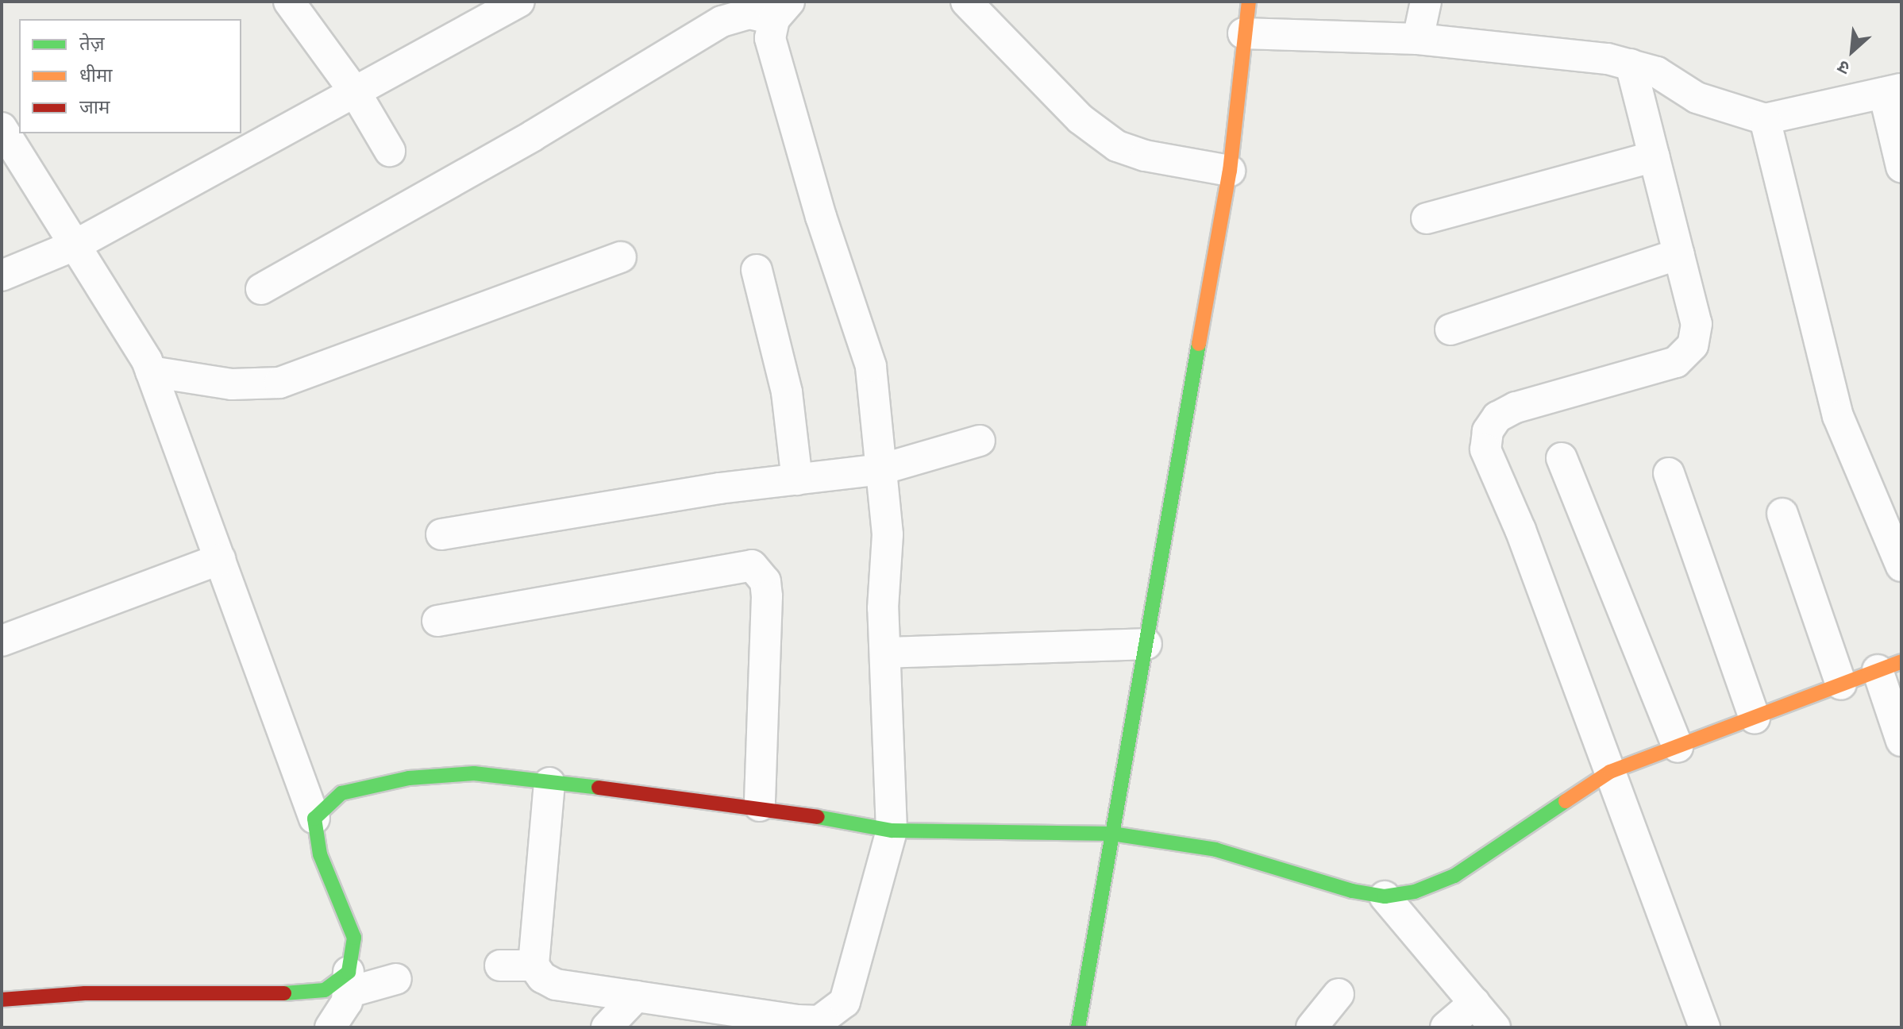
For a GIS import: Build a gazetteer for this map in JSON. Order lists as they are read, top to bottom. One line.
{"legend":["तेज़","धीमा","जाम"],"north":"bottom left"}
